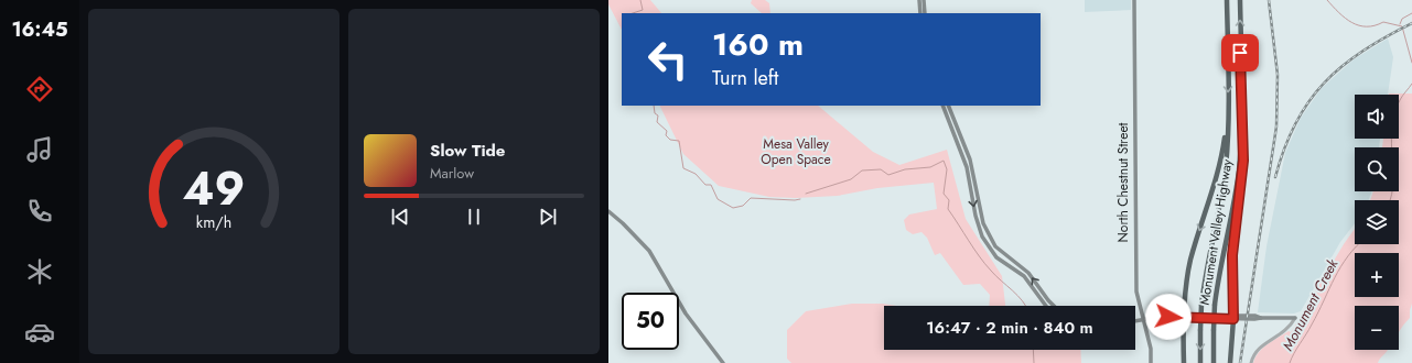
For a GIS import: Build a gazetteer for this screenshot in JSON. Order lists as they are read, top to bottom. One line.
{"streets":{"highway":["Monument Valley Highway"],"main road":["North Chestnut Street"]},"water":["Monument Creek"],"parks":["Mesa Valley Open Space"],"page":{"tabs":"16:45","turn":["160 m","Turn left"],"map_buttons":["+","−"],"song":["Slow Tide","Marlow"],"limit":"50","trip":"16:47 · 2 min · 840 m","gauge":["49","km/h"]}}
